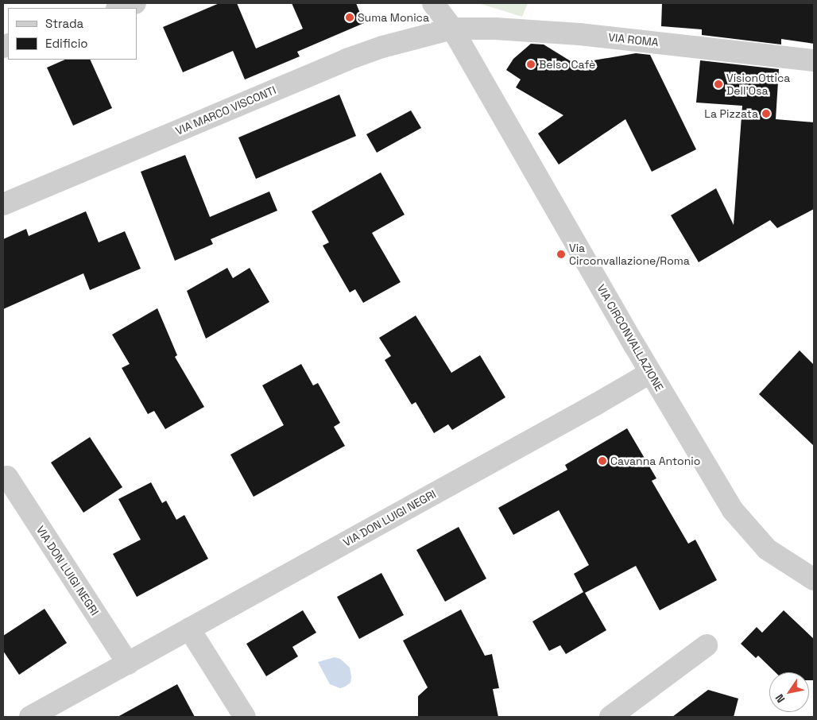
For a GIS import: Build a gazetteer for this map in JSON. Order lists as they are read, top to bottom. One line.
{"streets":{"street":["VIA ROMA","VIA MARCO VISCONTI","VIA CIRCONVALLAZIONE","VIA DON LUIGI NEGRI"]},"crossings":[["VIA ROMA","VIA MARCO VISCONTI"],["VIA ROMA","VIA CIRCONVALLAZIONE"],["VIA MARCO VISCONTI","VIA CIRCONVALLAZIONE"],["VIA CIRCONVALLAZIONE","VIA DON LUIGI NEGRI"]],"places":["Suma Monica","Belso Cafè","VisionOttica Dell'Osa","La Pizzata","Via Circonvallazione/Roma","Cavanna Antonio"],"legend":["Strada","Edificio"],"north":"bottom left"}
